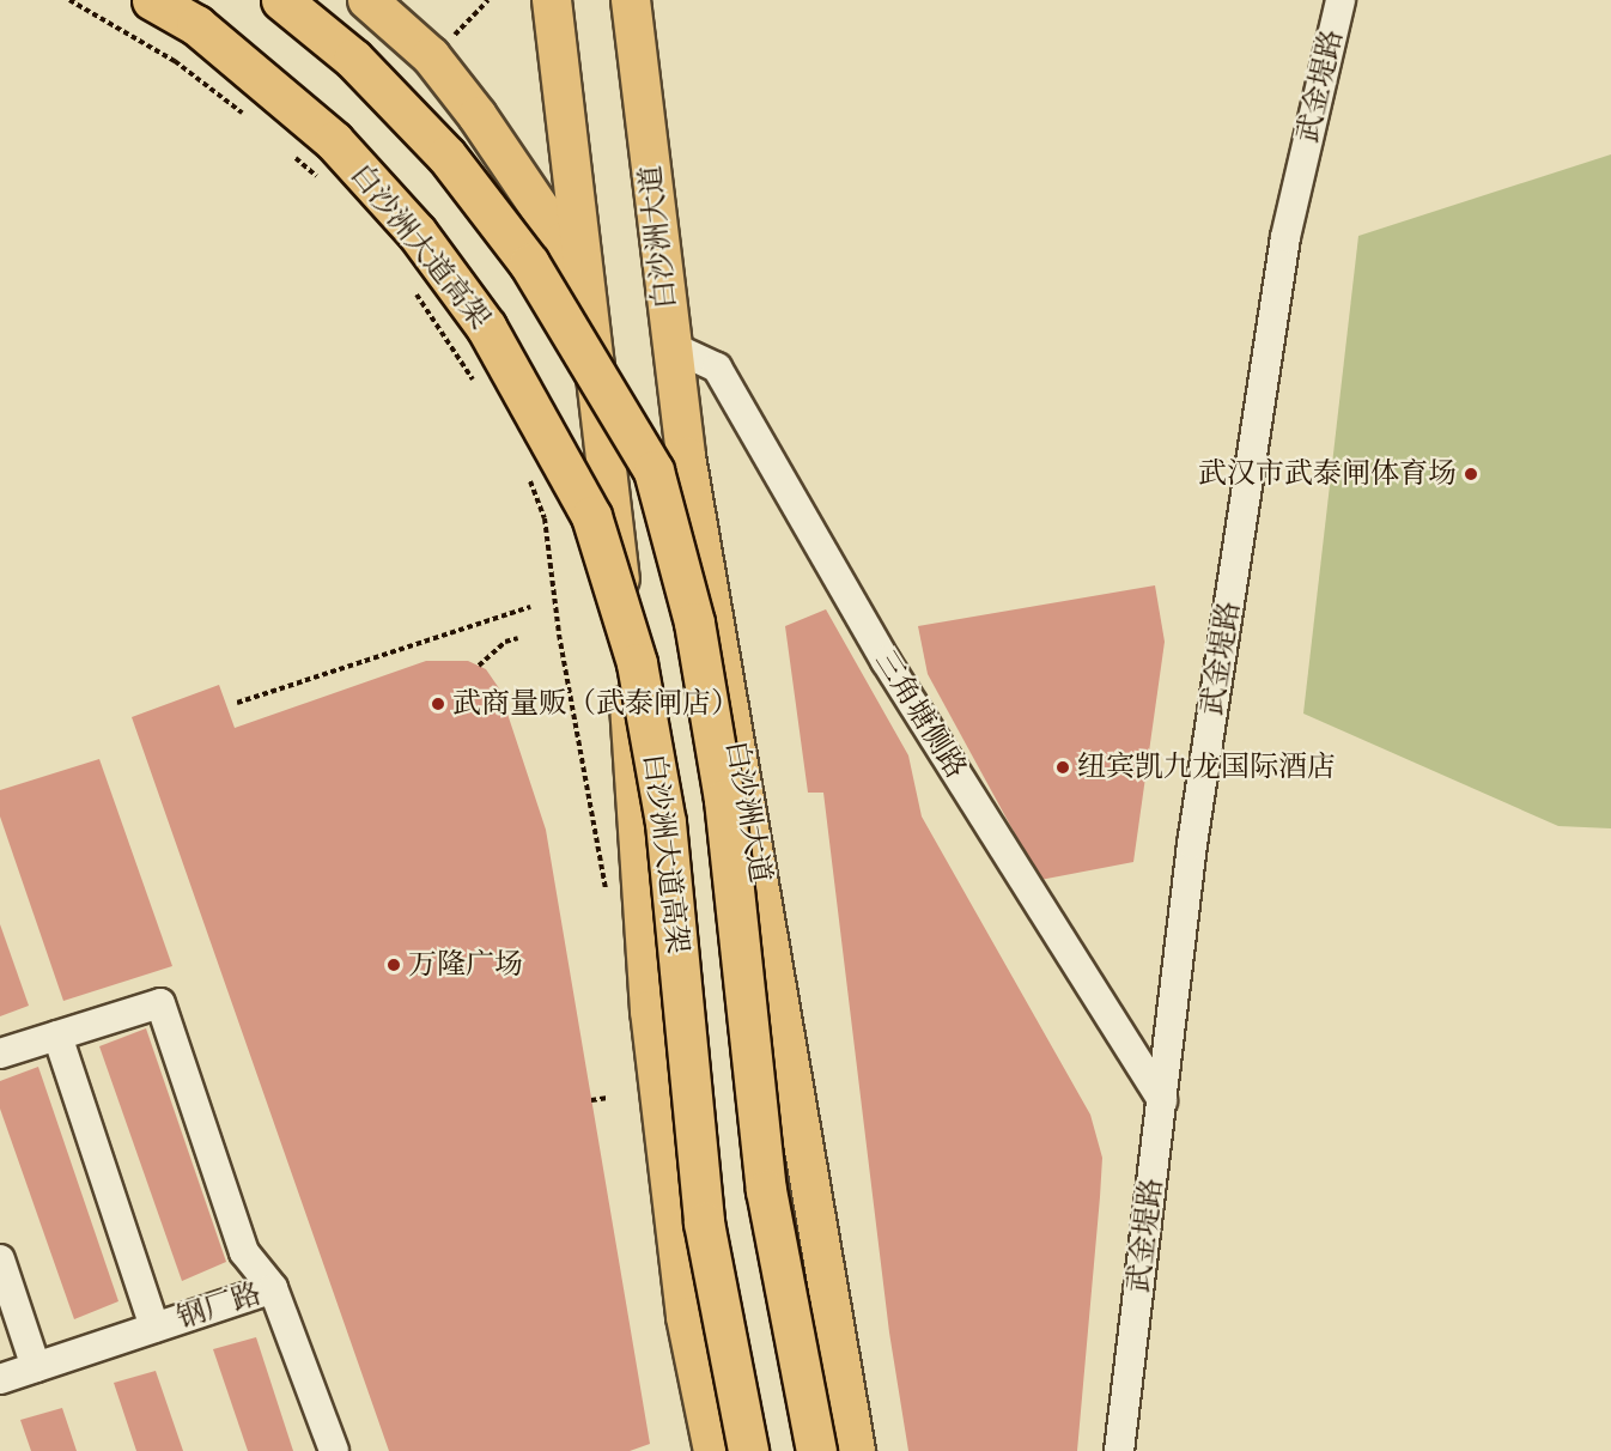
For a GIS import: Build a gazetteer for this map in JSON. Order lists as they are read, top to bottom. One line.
{"streets":{"highway":["白沙洲大道高架"],"main road":["白沙洲大道"],"street":["武金堤路","三角塘侧路","钢厂路"]},"crossings":[["武金堤路","三角塘侧路"],["白沙洲大道","三角塘侧路"]],"places":["武汉市武泰闸体育场","武商量贩（武泰闸店）","纽宾凯九龙国际酒店","万隆广场"]}
